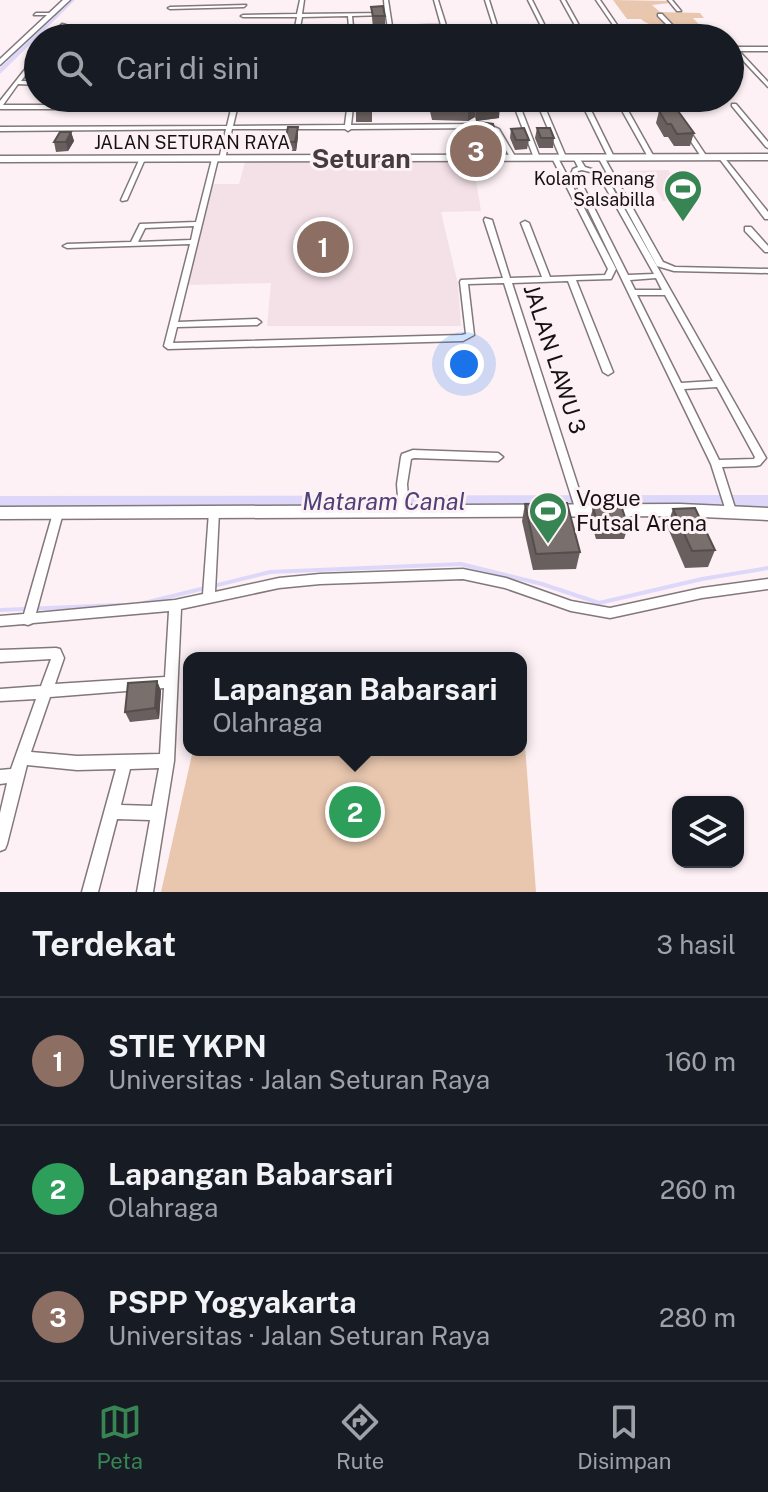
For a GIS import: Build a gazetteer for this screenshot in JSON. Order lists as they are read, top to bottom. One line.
{"streets":{"main road":["JALAN SETURAN RAYA"],"street":["JALAN LAWU 3"]},"districts":["Seturan"],"water":["Mataram Canal"],"places":{"sports":["Kolam Renang Salsabilla","Vogue Futsal Arena"]},"page":{"search":"Cari di sini","pins":["3","1","2"],"popup":["Lapangan Babarsari","Olahraga"],"heading":["Terdekat","3 hasil"],"list":[{"mark":"1","name":"STIE YKPN","note":"Universitas · Jalan Seturan Raya","value":"160 m"},{"mark":"2","name":"Lapangan Babarsari","note":"Olahraga","value":"260 m"},{"mark":"3","name":"PSPP Yogyakarta","note":"Universitas · Jalan Seturan Raya","value":"280 m"}],"nav":["Peta","Rute","Disimpan"]}}
